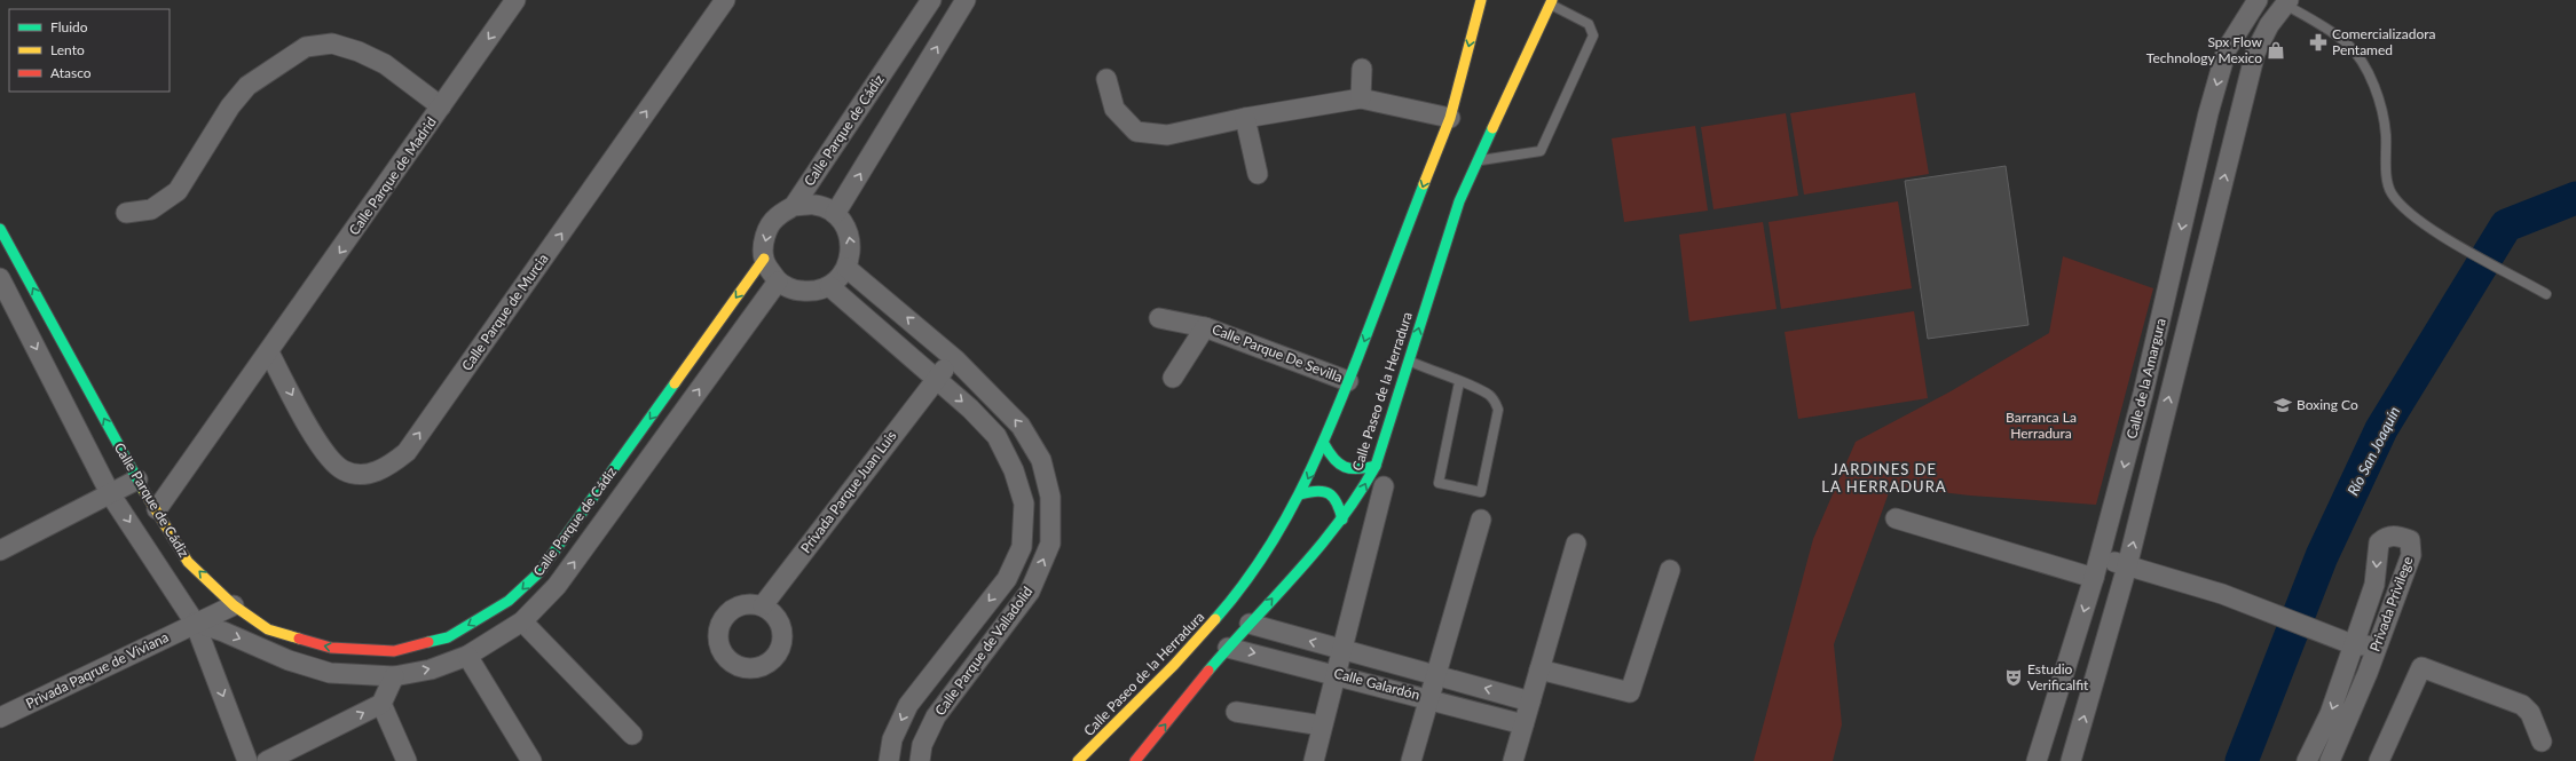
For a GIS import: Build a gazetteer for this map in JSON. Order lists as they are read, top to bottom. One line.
{"streets":{"main road":["Calle Parque de Cádiz","Calle Paseo de la Herradura"],"street":["Calle Parque de Madrid","Calle Parque de Murcia","Calle Parque De Sevilla","Calle de la Amargura","Privada Parque Juan Luis","Privada Privilege","Calle Parque de Valladolid","Privada Paqrue de Viviana","Calle Galardón"]},"crossings":[["Calle Parque de Cádiz","Calle Parque de Madrid"],["Calle Parque de Cádiz","Calle Parque de Valladolid"],["Calle Parque de Cádiz","Privada Paqrue de Viviana"],["Calle Parque de Madrid","Calle Parque de Murcia"],["Calle Parque De Sevilla","Calle Paseo de la Herradura"],["Calle Paseo de la Herradura","Calle Galardón"],["Privada Parque Juan Luis","Calle Parque de Valladolid"]],"one_way":["Calle Parque de Madrid"],"districts":["JARDINES DE LA HERRADURA"],"water":["Río San Joaquín"],"parks":["Barranca La Herradura"],"places":{"pharmacy":["Comercializadora Pentamed"],"shop":["Spx Flow Technology Mexico"],"school or university":["Boxing Co"],"theatre":["Estudio Verificalfit"]},"legend":["Fluido","Lento","Atasco"]}
